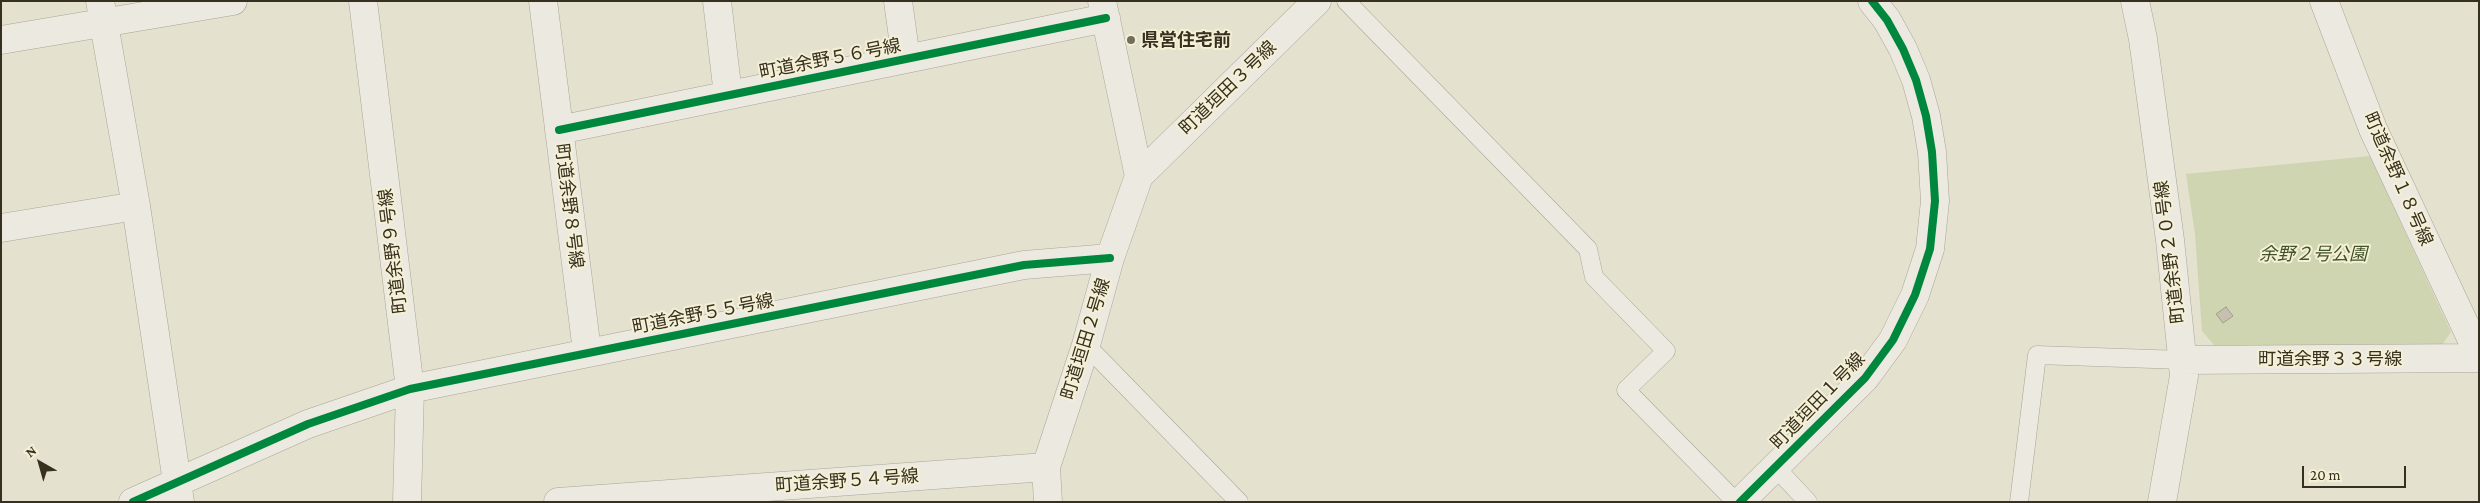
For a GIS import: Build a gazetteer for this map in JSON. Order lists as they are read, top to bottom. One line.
{"streets":{"street":["町道余野５６号線","町道垣田３号線","町道余野１８号線","町道余野８号線","町道余野９号線","町道余野２０号線","町道余野５５号線","町道垣田２号線","町道余野３３号線","町道垣田１号線","町道余野５４号線"]},"crossings":[["町道余野５６号線","町道余野８号線"],["町道垣田３号線","町道垣田２号線"],["町道余野１８号線","町道余野３３号線"],["町道余野８号線","町道余野５５号線"],["町道余野９号線","町道余野５５号線"],["町道余野２０号線","町道余野３３号線"],["町道余野５５号線","町道垣田２号線"],["町道垣田２号線","町道余野５４号線"]],"parks":["余野２号公園"],"places":["県営住宅前"],"scale_bar":"20 m","north":"top left"}
